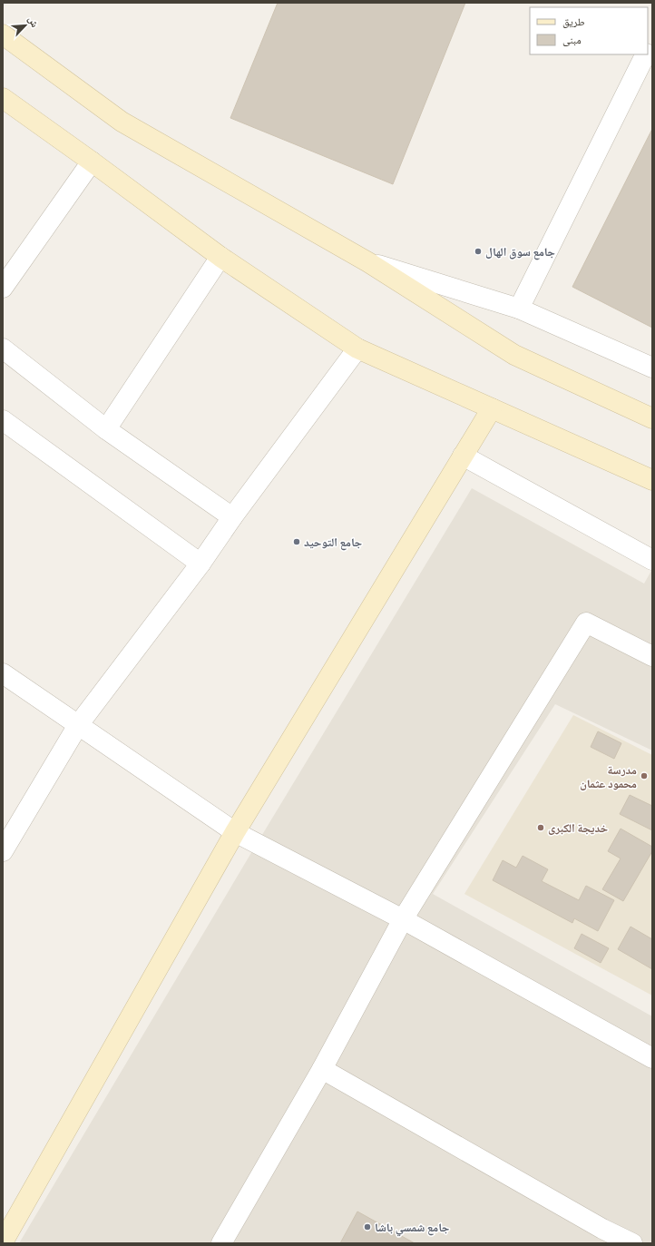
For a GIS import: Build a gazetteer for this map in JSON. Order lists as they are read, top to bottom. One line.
{"places":["جامع سوق الهال","جامع التوحيد","مدرسة محمود عثمان","خديجة الكبرى","جامع شمسي باشا"],"legend":["طريق","مبنى"],"north":"top right"}
